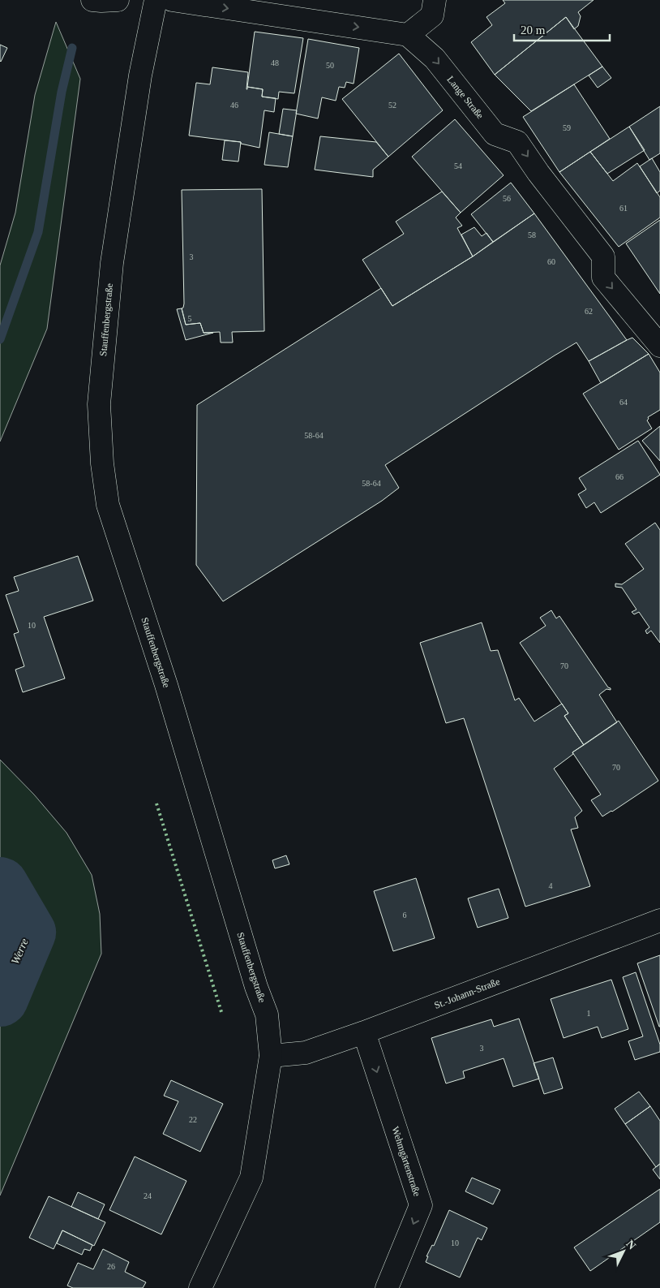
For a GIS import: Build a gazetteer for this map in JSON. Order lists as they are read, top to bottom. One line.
{"streets":{"street":["Lange Straße","Stauffenbergstraße","St.-Johann-Straße","Wehmgärtenstraße"]},"crossings":[["Stauffenbergstraße","St.-Johann-Straße"],["St.-Johann-Straße","Wehmgärtenstraße"]],"one_way":["Lange Straße","Wehmgärtenstraße"],"water":["Werre"],"house_numbers":["48","50","46","52","59","54","56","61","58","3","60","62","5","64","58-64","66","58-64","10","70","70","4","6","1","3","22","24","10","26"],"scale_bar":"20 m","north":"top right"}
